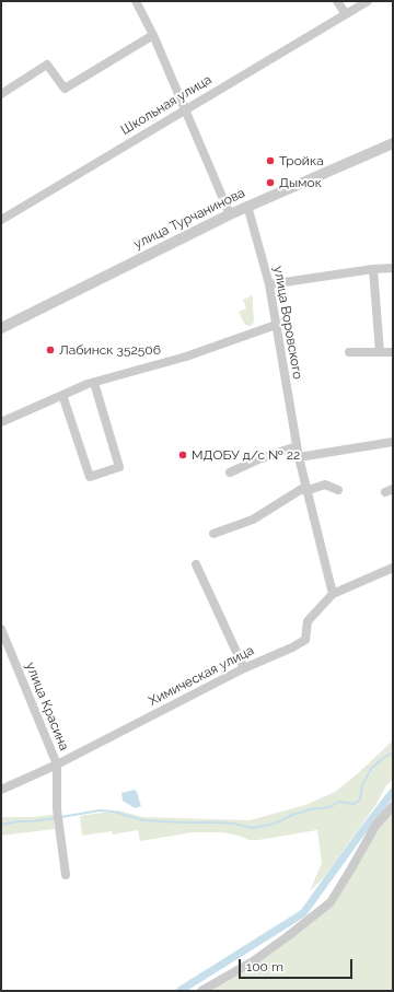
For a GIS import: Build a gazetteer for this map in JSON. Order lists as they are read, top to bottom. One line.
{"streets":{"street":["Школьная улица","улица Турчанинова","улица Воровского","Химическая улица","улица Красина"]},"crossings":[["улица Турчанинова","улица Воровского"],["улица Воровского","Химическая улица"],["Химическая улица","улица Красина"]],"places":["Тройка","Дымок","Лабинск 352506","МДОБУ д/с № 22"],"scale_bar":"100 m"}
